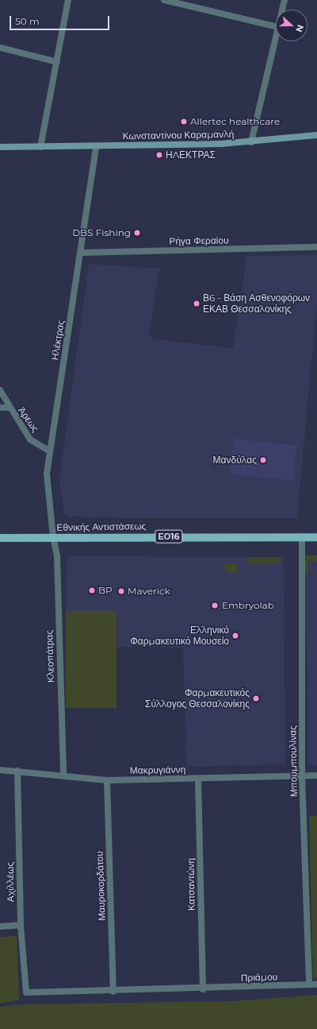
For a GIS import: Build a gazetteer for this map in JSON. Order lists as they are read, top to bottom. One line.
{"streets":{"main road":["Κωνσταντίνου Καραμανλή","Εθνικής Αντιστάσεως","ΕΟ16"],"street":["Ρήγα Φεραίου","Ηλέκτρας","Άρεως","Κλεοπάτρας","Μπουμπουλίνας","Μακρυγιάννη","Αχιλλέως","Κατσαντώνη","Μαυροκορδάτου","Πριάμου"]},"crossings":[["Κωνσταντίνου Καραμανλή","Ηλέκτρας"],["Ρήγα Φεραίου","Ηλέκτρας"],["Ηλέκτρας","Άρεως"],["Ηλέκτρας","Εθνικής Αντιστάσεως"],["Ηλέκτρας","Κλεοπάτρας"],["Εθνικής Αντιστάσεως","Κλεοπάτρας"],["Εθνικής Αντιστάσεως","Μπουμπουλίνας"],["Κλεοπάτρας","Μακρυγιάννη"],["Μπουμπουλίνας","Μακρυγιάννη"],["Μπουμπουλίνας","Πριάμου"],["Μακρυγιάννη","Αχιλλέως"],["Μακρυγιάννη","Κατσαντώνη"],["Μακρυγιάννη","Μαυροκορδάτου"],["Αχιλλέως","Πριάμου"],["Κατσαντώνη","Πριάμου"],["Μαυροκορδάτου","Πριάμου"]],"places":["Allertec healthcare","ΗΛΕΚΤΡΑΣ","DBS Fishing","Β6 - Βάση Ασθενοφόρων ΕΚΑΒ Θεσσαλονίκης","Μανδύλας","BP","Maverick","Embryolab","Ελληνικό Φαρμακευτικό Μουσείο","Φαρμακευτικός Σύλλογος Θεσσαλονίκης"],"scale_bar":"50 m","north":"right"}
